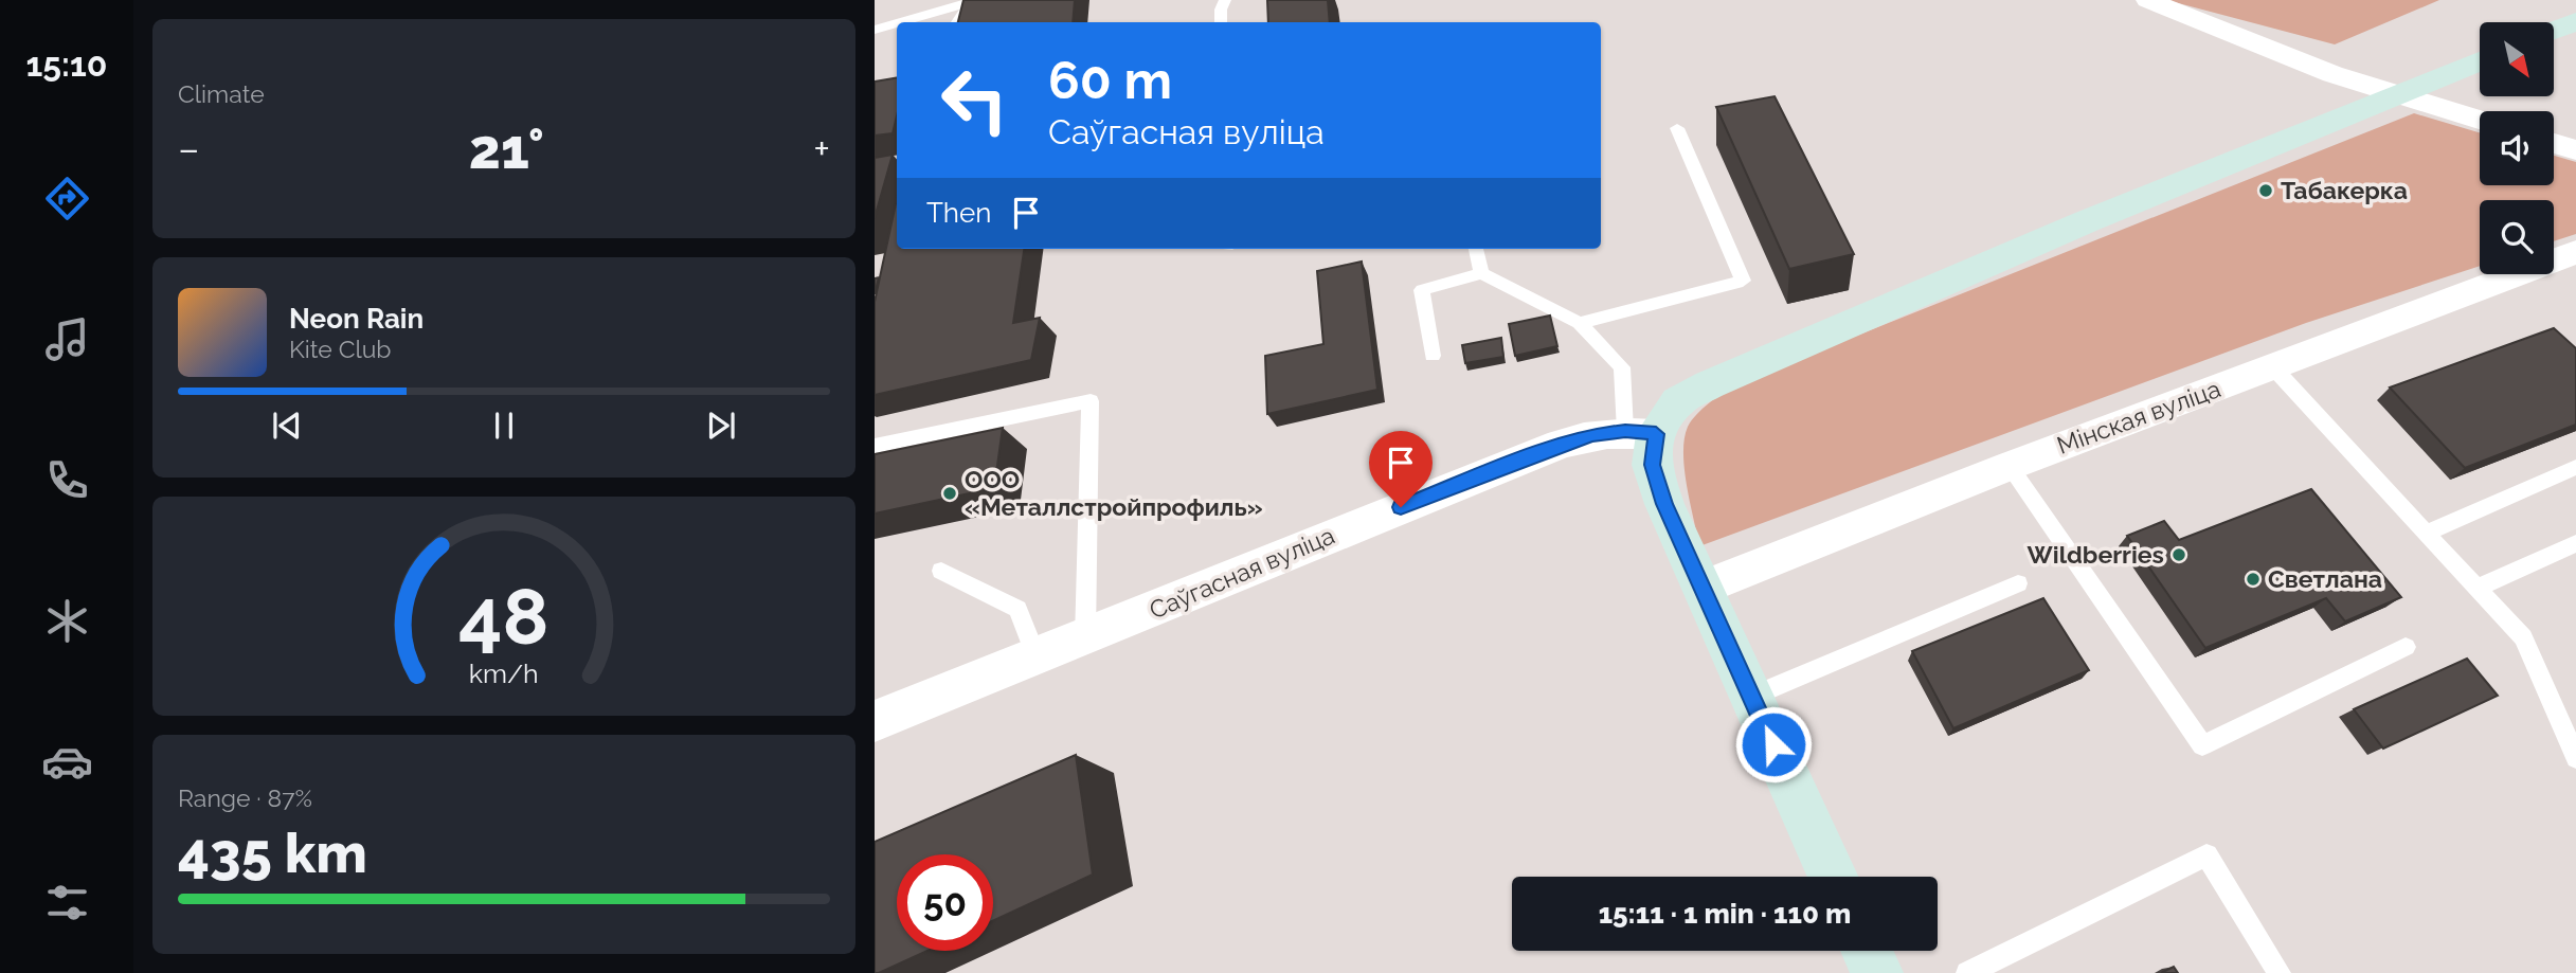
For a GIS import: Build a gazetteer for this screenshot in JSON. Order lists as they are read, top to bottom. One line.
{"streets":{"street":["Мінская вуліца","Саўгасная вуліца"]},"places":["Табакерка","ООО «Металлстройпрофиль»","Wildberries","Светлана"],"north":"bottom right","page":{"tabs":"15:10","tile":["Climate",["Range · 87%","435 km"]],"turn":["60 m","Саўгасная вуліца"],"heat":["−","21°","+"],"then":"Then","song":["Neon Rain","Kite Club"],"limit":"50","trip":"15:11 · 1 min · 110 m","gauge":["48","km/h"]}}
